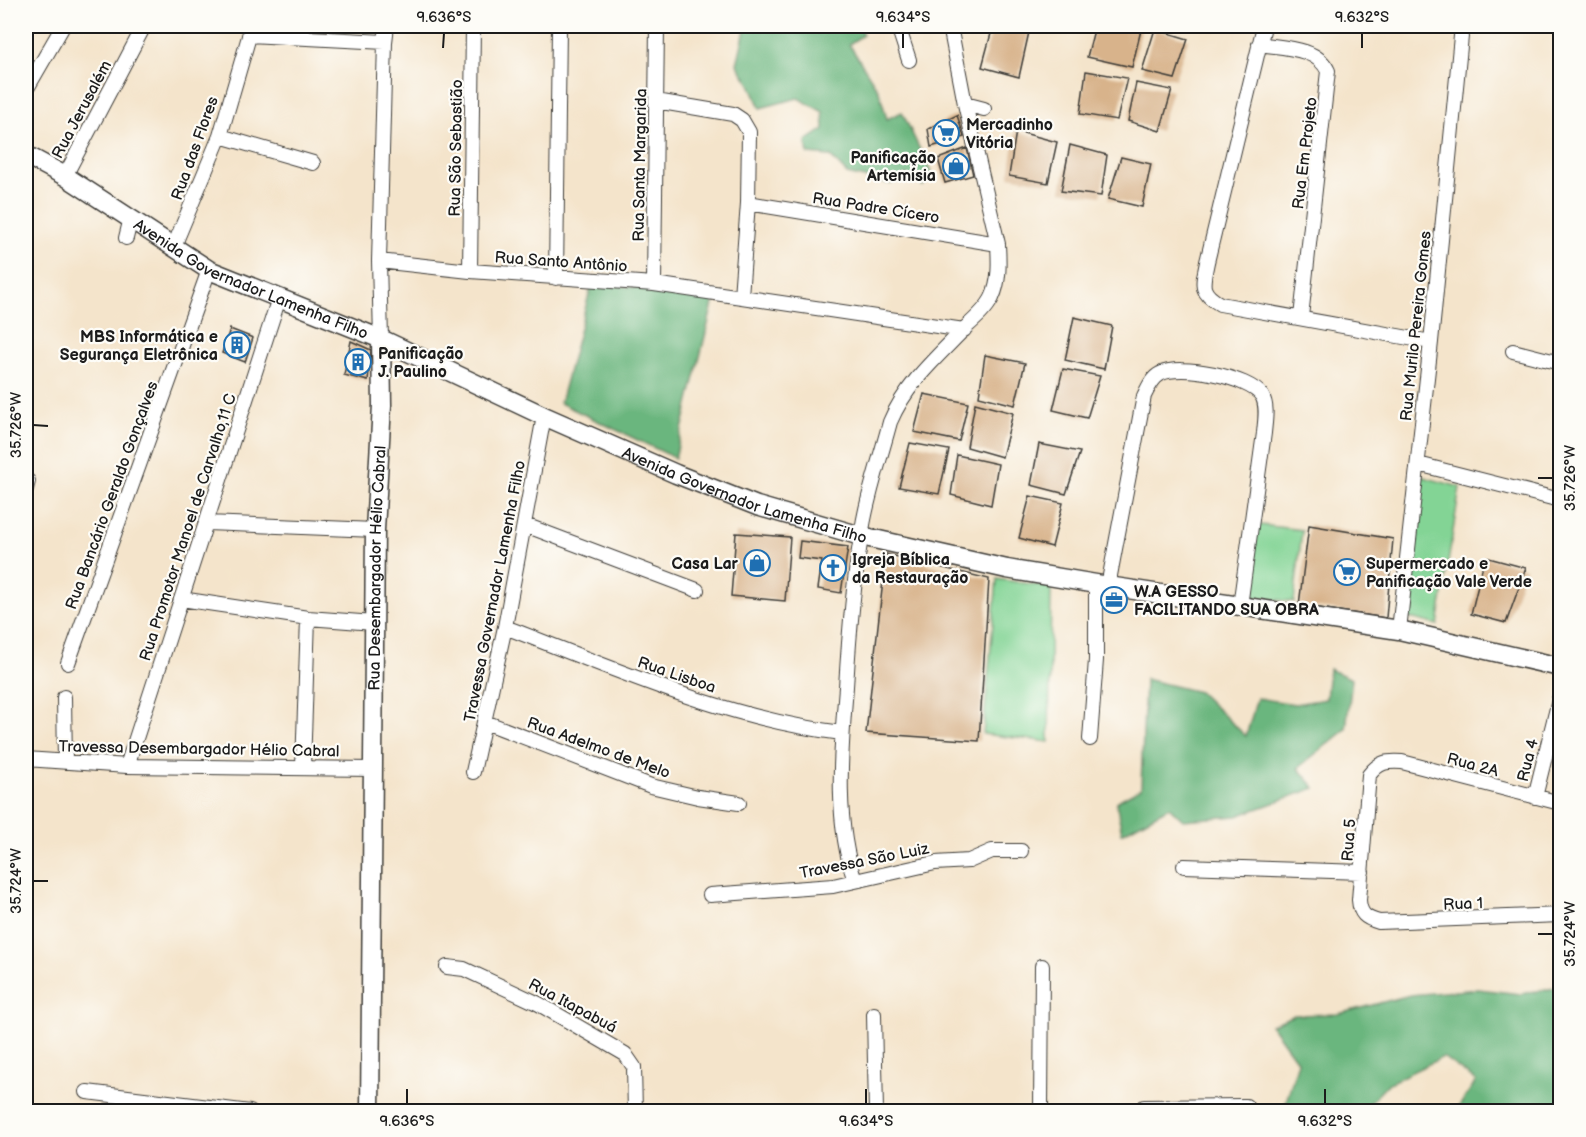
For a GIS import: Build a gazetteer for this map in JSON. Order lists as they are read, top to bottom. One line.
{"streets":{"street":["Rua Jerusalém","Rua das Flores","Rua São Sebastião","Rua Em Projeto","Rua Santa Margarida","Rua Padre Cícero","Rua Santo Antônio","Avenida Governador Lamenha Filho","Rua Murilo Pereira Gomes","Rua Bancário Geraldo Gonçalves","Rua Promotor Manoel de Carvalho,11 C","Rua Desembargador Hélio Cabral","Travessa Governador Lamenha Filho","Rua Lisboa","Rua Adelmo de Melo","Travessa Desembargador Hélio Cabral","Rua 4","Rua 2A","Rua 5","Travessa São Luiz","Rua 1","Rua Itapabuá"]},"crossings":[["Rua Jerusalém","Avenida Governador Lamenha Filho"],["Rua das Flores","Avenida Governador Lamenha Filho"],["Rua São Sebastião","Rua Santo Antônio"],["Rua Santa Margarida","Rua Santo Antônio"],["Rua Santo Antônio","Rua Desembargador Hélio Cabral"],["Avenida Governador Lamenha Filho","Rua Murilo Pereira Gomes"],["Avenida Governador Lamenha Filho","Rua Bancário Geraldo Gonçalves"],["Avenida Governador Lamenha Filho","Rua Promotor Manoel de Carvalho,11 C"],["Avenida Governador Lamenha Filho","Rua Desembargador Hélio Cabral"],["Avenida Governador Lamenha Filho","Travessa Governador Lamenha Filho"],["Rua Promotor Manoel de Carvalho,11 C","Travessa Desembargador Hélio Cabral"],["Rua Desembargador Hélio Cabral","Travessa Desembargador Hélio Cabral"],["Travessa Governador Lamenha Filho","Rua Lisboa"],["Travessa Governador Lamenha Filho","Rua Adelmo de Melo"],["Rua 4","Rua 2A"],["Rua 2A","Rua 5"],["Rua 5","Rua 1"]],"places":{"supermarket":["Mercadinho Vitória","Supermercado e Panificação Vale Verde"],"shop":["Panificação Artemísia","Casa Lar"],"building":["MBS Informática e Segurança Eletrônica","Panificação J. Paulino"],"church":["Igreja Bíblica da Restauração"],"office":["W.A GESSO FACILITANDO SUA OBRA"]},"coordinates":["9.636°S","9.634°S","9.632°S","35.726°W","35.724°W"]}
